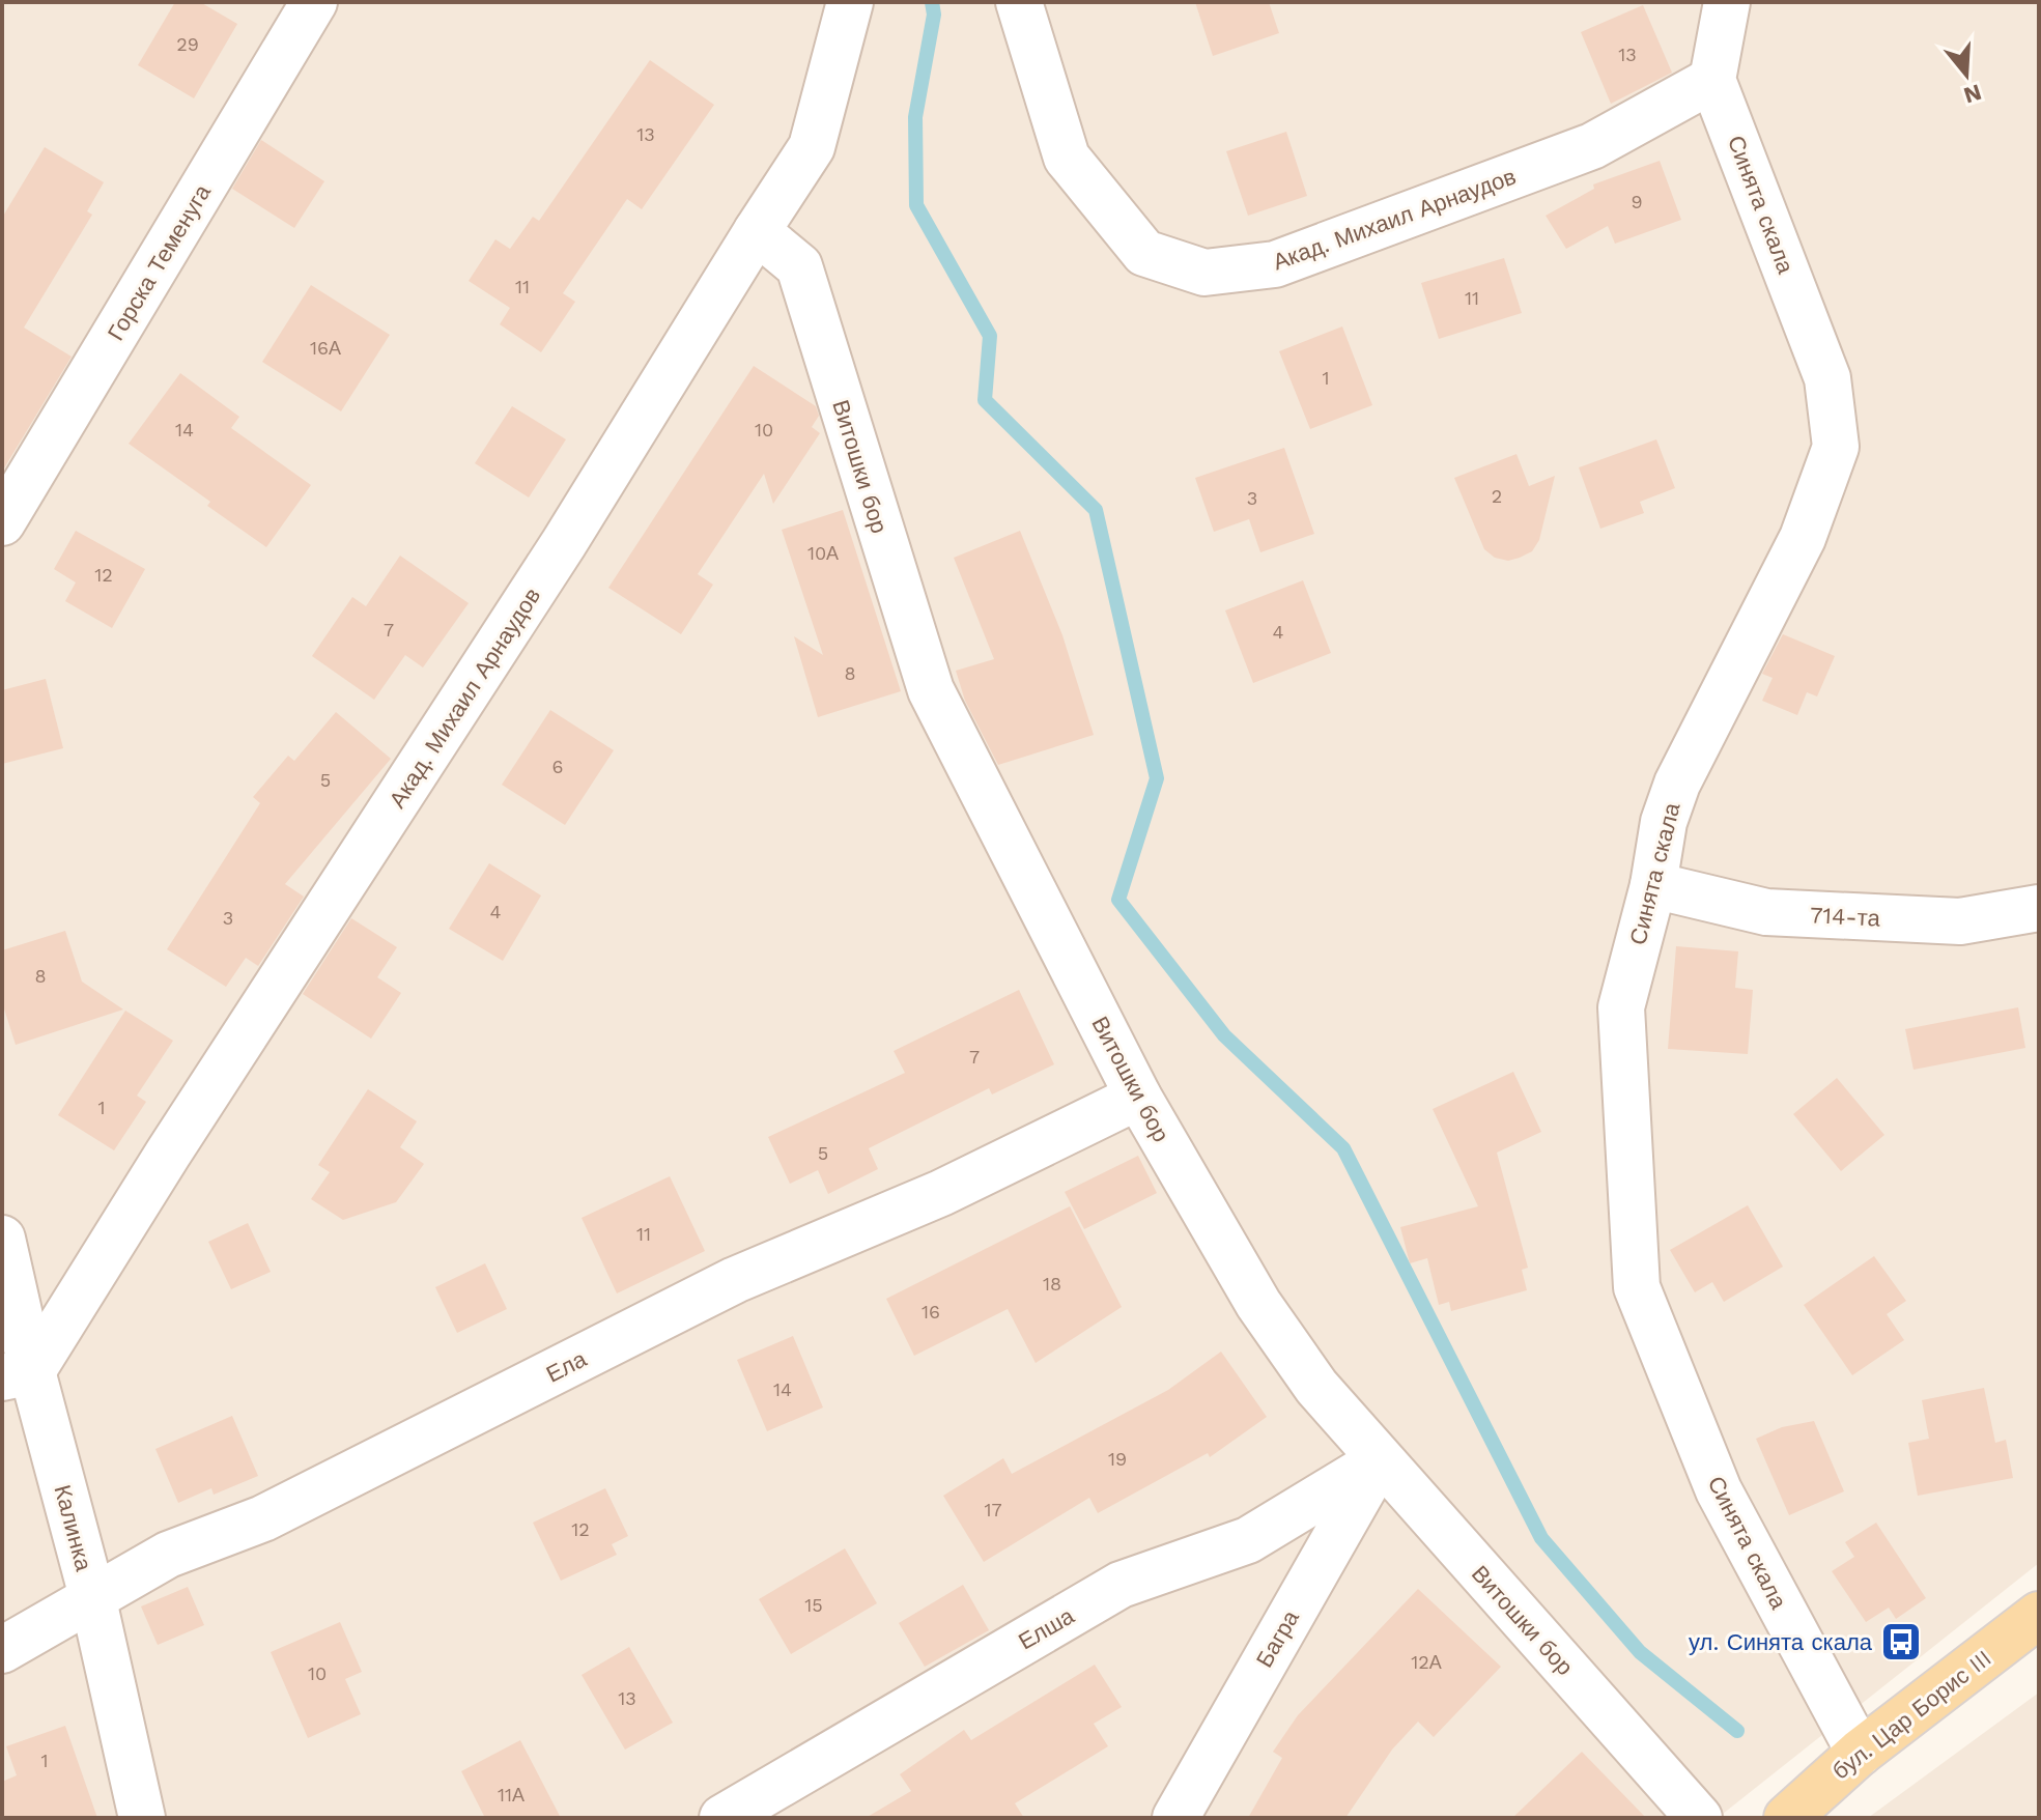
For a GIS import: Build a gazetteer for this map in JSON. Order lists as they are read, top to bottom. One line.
{"streets":{"main road":["бул. Цар Борис III"],"street":["Синята скала","Акад. Михаил Арнаудов","Горска Теменуга","Витошки бор","714-та","Ела","Калинка","Елша","Багра"]},"crossings":[["Синята скала","Акад. Михаил Арнаудов"],["Синята скала","714-та"],["Синята скала","бул. Цар Борис III"],["Акад. Михаил Арнаудов","Витошки бор"],["Акад. Михаил Арнаудов","Калинка"],["Витошки бор","Ела"],["Витошки бор","Елша"],["Витошки бор","Багра"],["Ела","Калинка"],["Елша","Багра"]],"places":{"bus stop":["ул. Синята скала"]},"house_numbers":["29","13","13","9","11","11","16А","1","14","10","2","3","10А","12","7","4","8","6","5","4","3","8","7","1","5","11","18","16","14","19","17","12","15","12А","10","13","1","11А"],"north":"bottom"}
